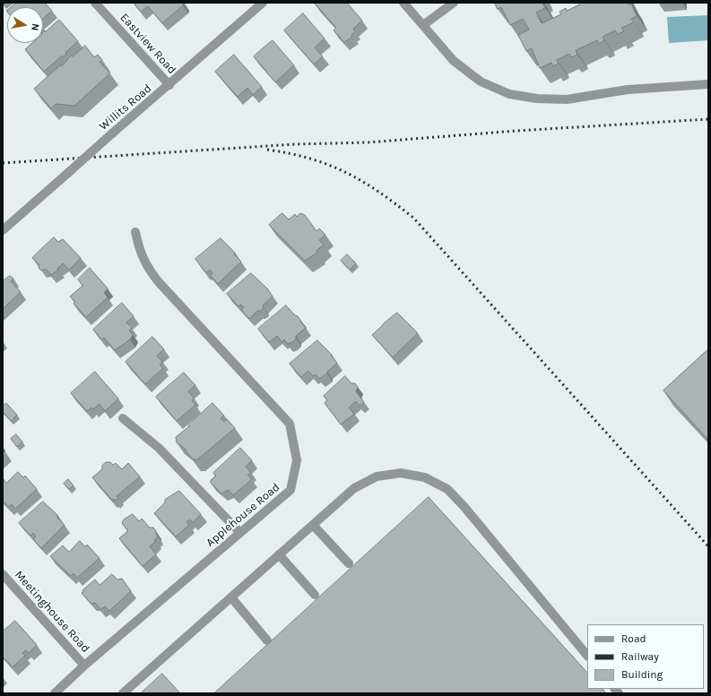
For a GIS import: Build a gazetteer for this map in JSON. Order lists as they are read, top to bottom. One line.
{"streets":{"street":["Eastview Road","Willits Road","Applehouse Road","Meetinghouse Road"]},"crossings":[["Eastview Road","Willits Road"],["Applehouse Road","Meetinghouse Road"]],"legend":["Road","Railway","Building"],"north":"right"}
